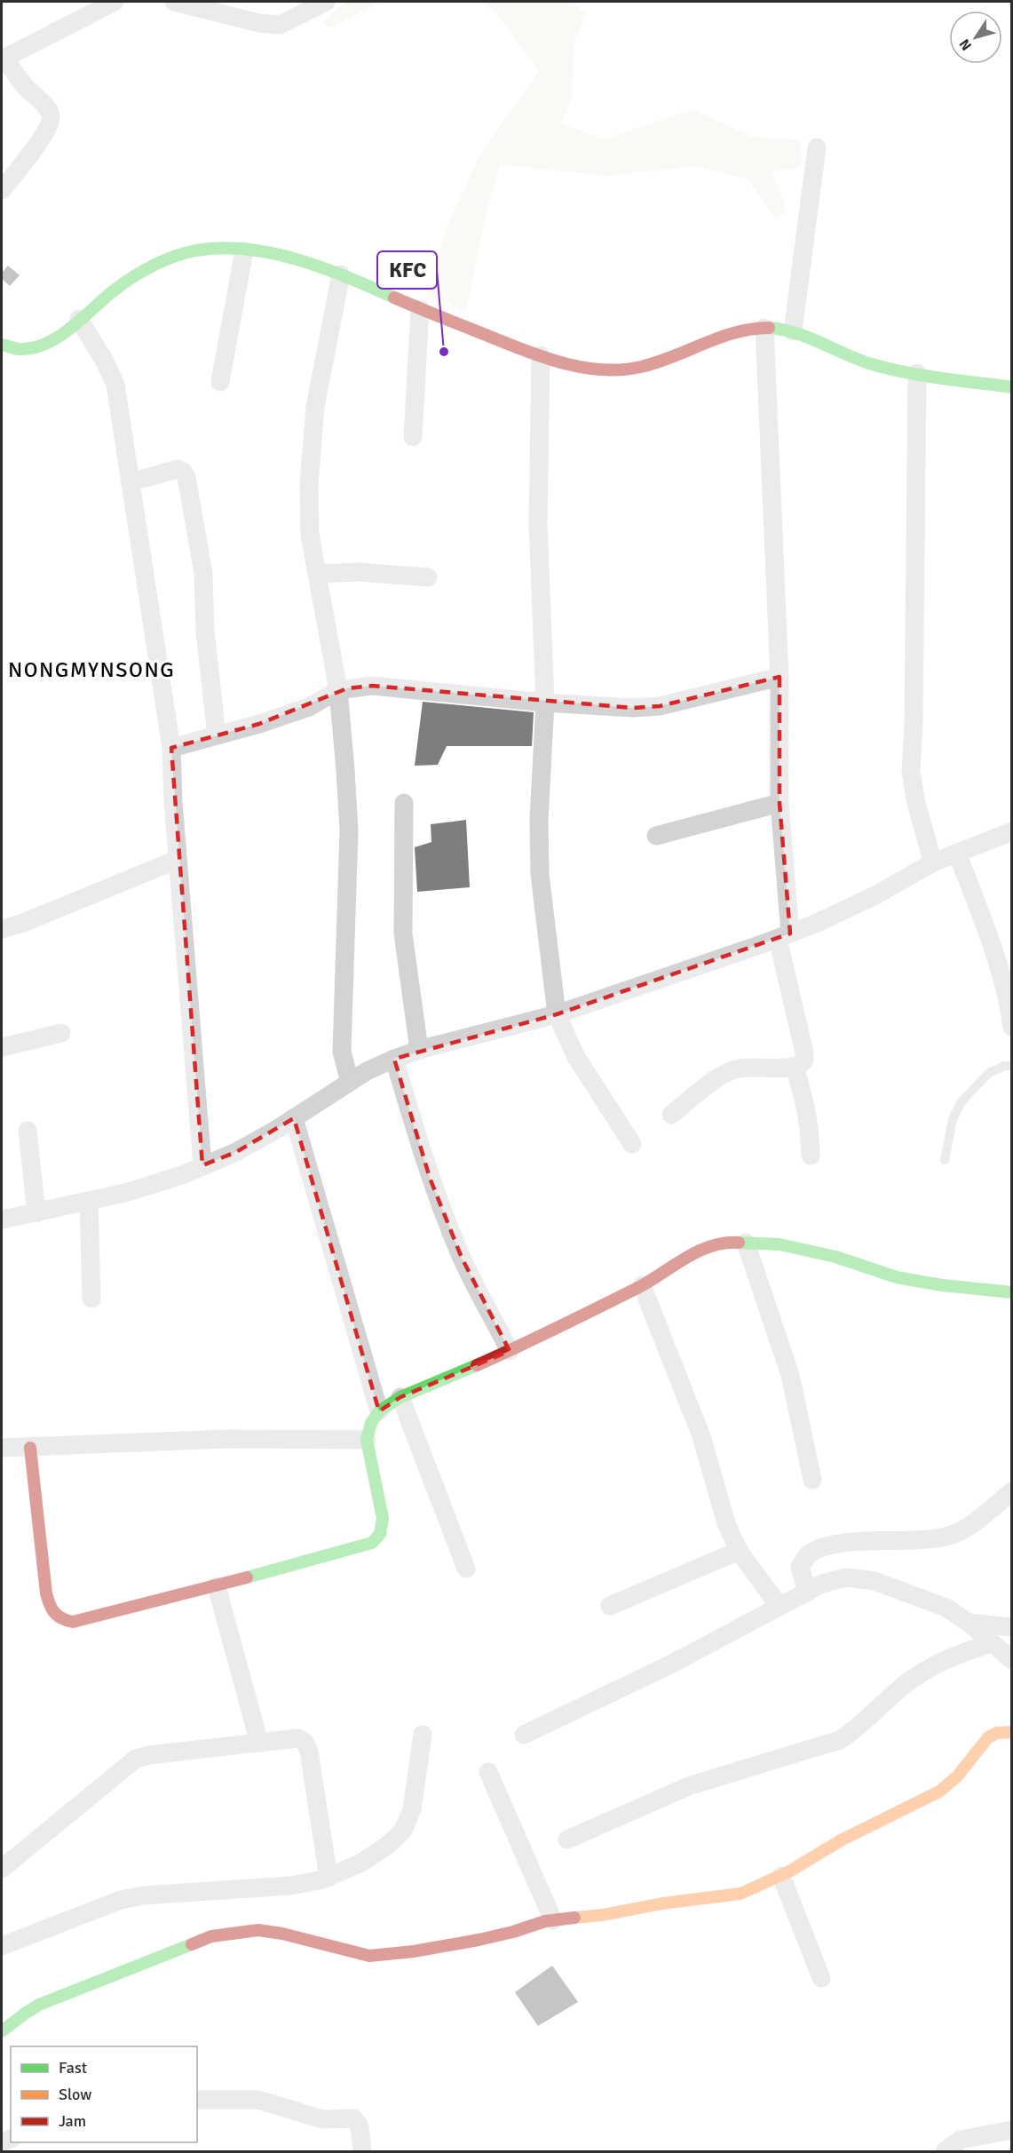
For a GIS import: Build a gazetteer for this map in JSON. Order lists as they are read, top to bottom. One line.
{"districts":["NONGMYNSONG"],"places":["KFC"],"legend":["Fast","Slow","Jam"],"north":"bottom left"}
